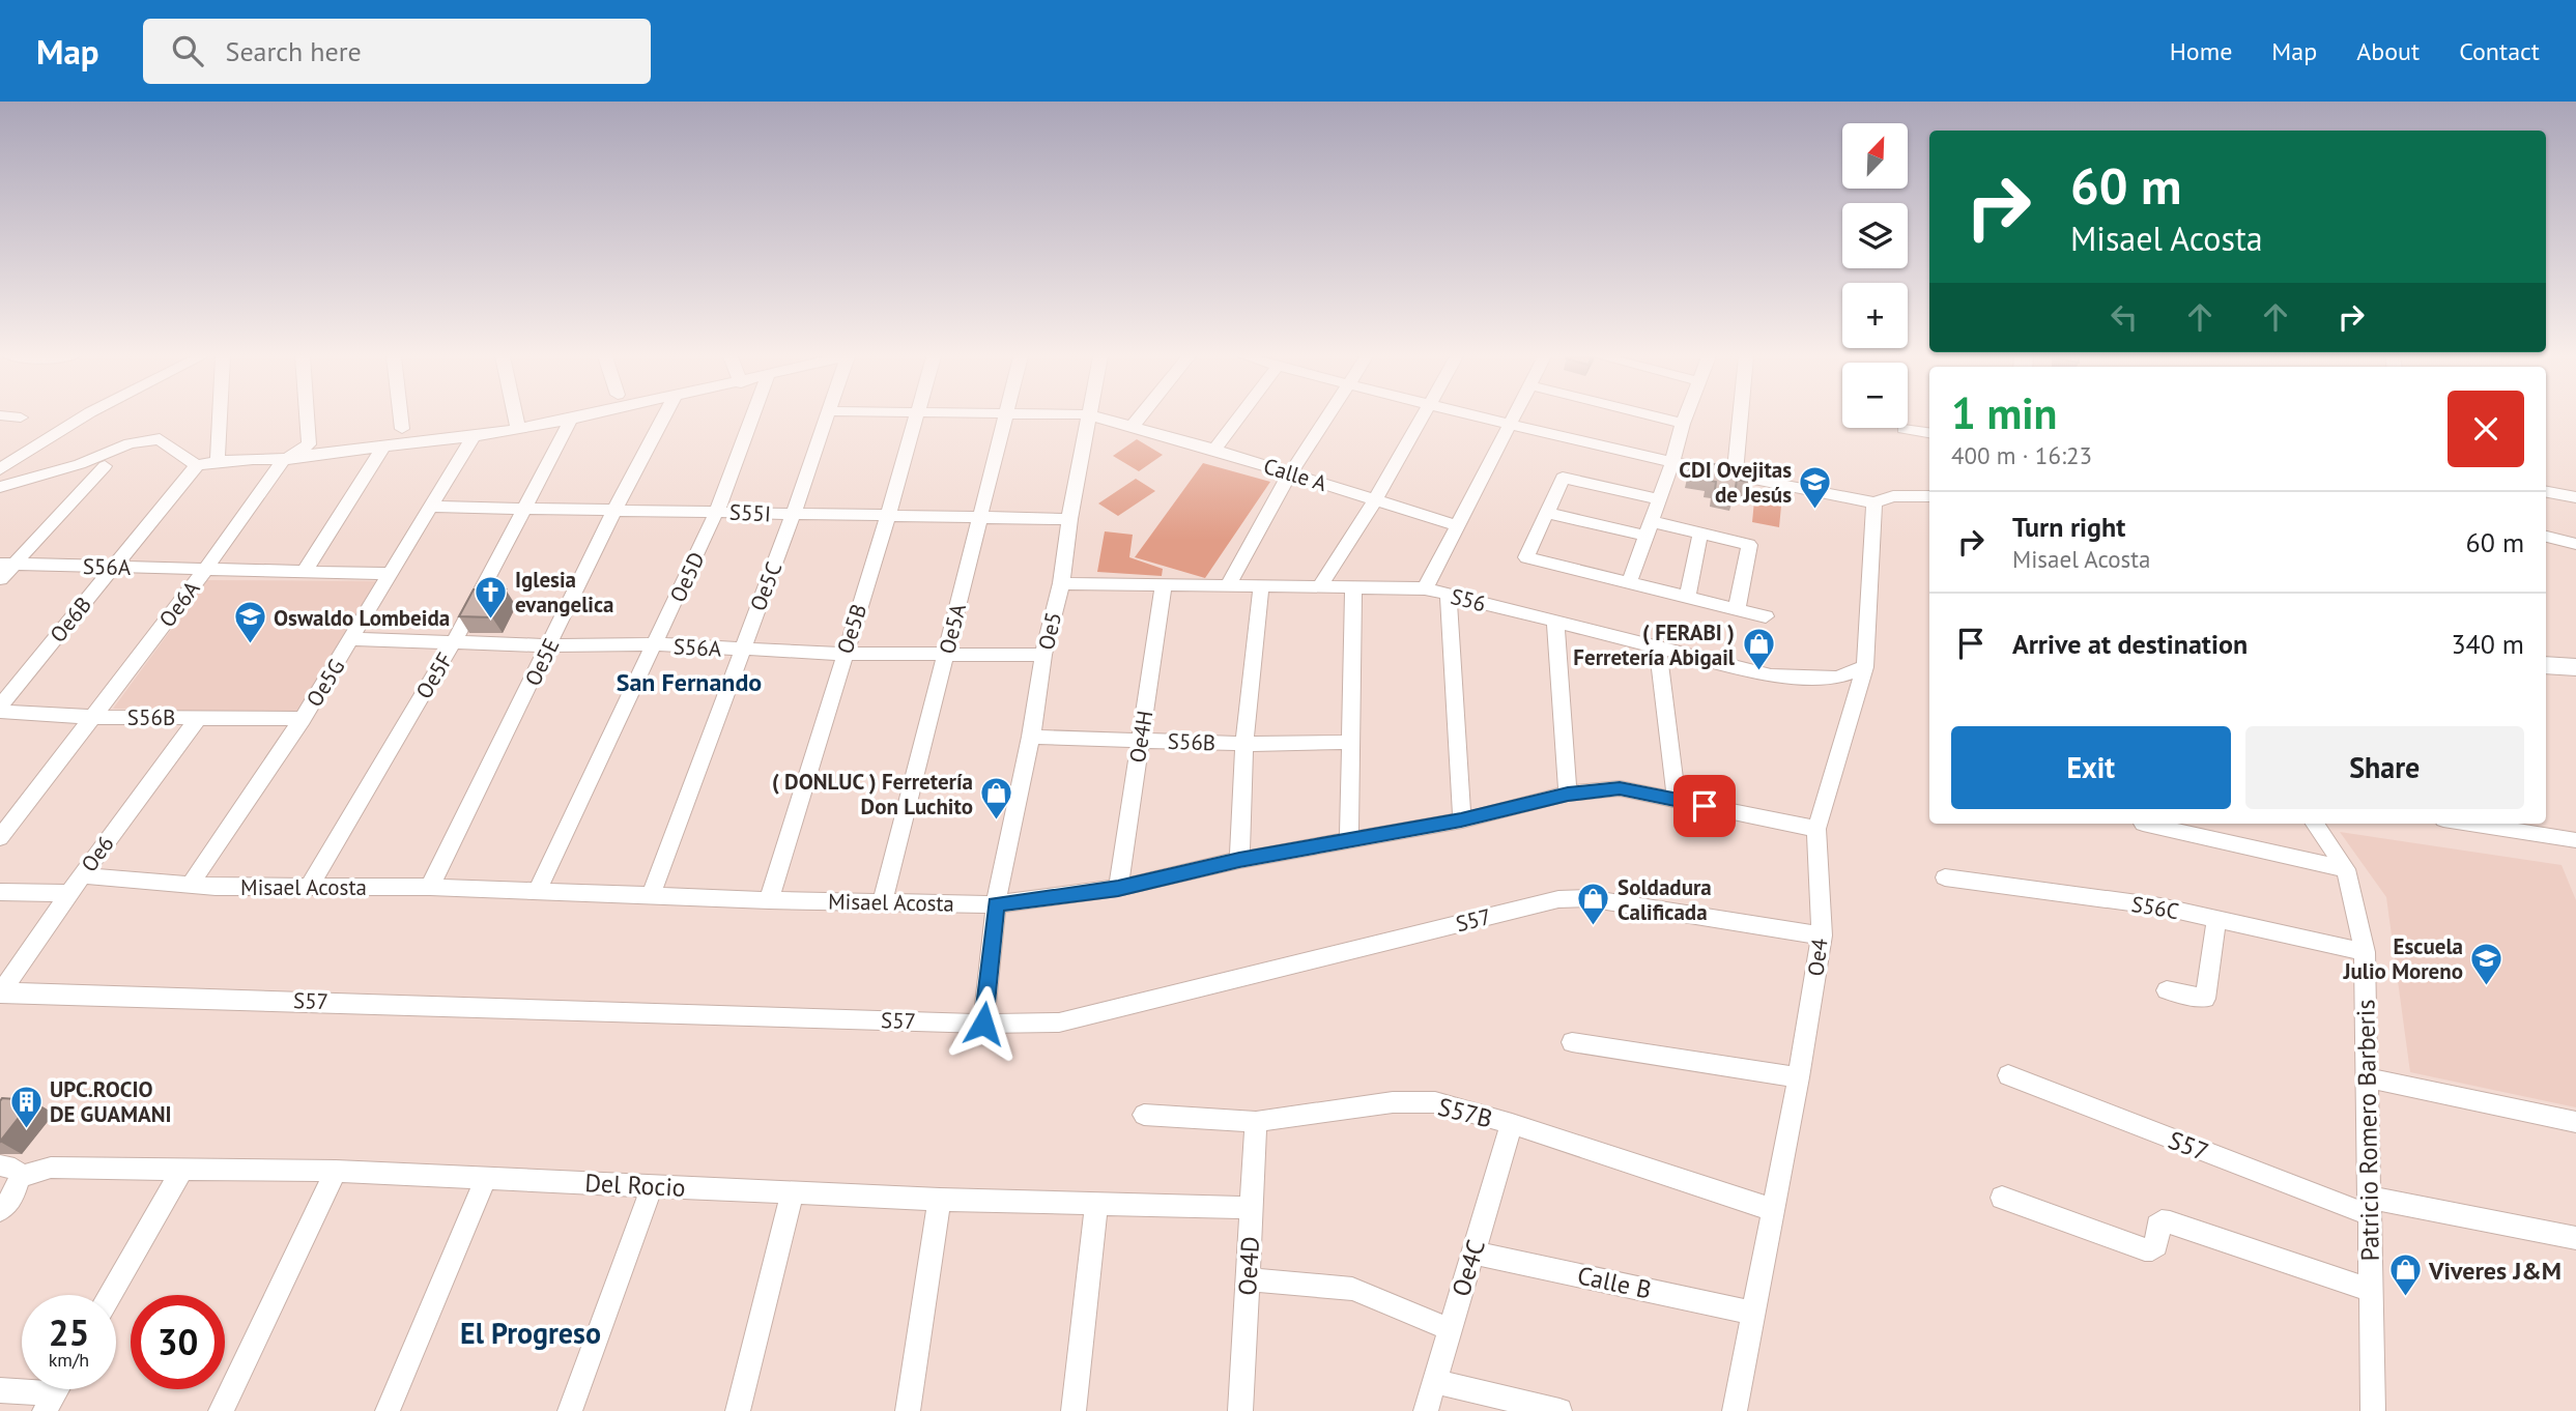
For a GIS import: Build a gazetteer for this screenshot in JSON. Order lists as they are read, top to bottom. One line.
{"streets":{"street":["Calle A","S55I","S56A","Oe5D","Oe5C","S56","Oe6A","Oe6B","Oe5B","Oe5A","Oe5","Oe5E","Oe5F","Oe5G","S56B","Oe4H","Oe6","Misael Acosta","S56C","S57","Oe4","S57B","Patricio Romero Barberis","Del Rocio","Oe4D","Oe4C","Calle B"]},"crossings":[["S55I","Oe5D"],["S55I","Oe5C"],["S55I","Oe5B"],["S55I","Oe5A"],["S55I","Oe5"],["S55I","Oe5E"],["S55I","Oe5F"],["S55I","Oe5G"],["S56A","Oe5D"],["S56A","Oe5C"],["S56A","Oe6A"],["S56A","Oe6B"],["S56A","Oe5B"],["S56A","Oe5A"],["S56A","Oe5"],["S56A","Oe5E"],["S56A","Oe5F"],["S56A","Oe5G"],["Oe5D","Misael Acosta"],["Oe5C","Misael Acosta"],["S56","Oe5"],["S56","Oe4H"],["S56","Oe4"],["Oe6A","S56B"],["Oe6B","S56B"],["Oe5B","Misael Acosta"],["Oe5A","Misael Acosta"],["Oe5","S56B"],["Oe5","Misael Acosta"],["Oe5","S57"],["Oe5E","Misael Acosta"],["Oe5F","Misael Acosta"],["Oe5G","S56B"],["Oe5G","Misael Acosta"],["S56B","Oe4H"],["S56B","Oe6"],["Oe4H","Misael Acosta"],["Oe6","Misael Acosta"],["Oe6","S57"],["Misael Acosta","Oe4"],["S56C","Patricio Romero Barberis"],["S57","Oe4"],["S57","Patricio Romero Barberis"],["Oe4","S57B"],["Oe4","Calle B"],["S57B","Oe4D"],["S57B","Oe4C"],["Del Rocio","Oe4D"],["Oe4C","Calle B"]],"districts":["San Fernando","El Progreso"],"places":{"school or university":["CDI Ovejitas de Jesús","Oswaldo Lombeida","Escuela Julio Moreno"],"church":["Iglesia evangelica"],"shop":["( FERABI ) Ferretería Abigail","( DONLUC ) Ferretería Don Luchito","Soldadura Calificada","Viveres J&M"],"building":["UPC.ROCIO DE GUAMANI"]},"north":"top right","page":{"header":"Map","search":"Search here","nav":["Home","Map","About","Contact"],"map_buttons":["+","−"],"turn":["60 m","Misael Acosta"],"heading":["1 min","400 m · 16:23"],"list":[{"name":"Turn right","note":"Misael Acosta","value":"60 m"},{"name":"Arrive at destination","value":"340 m"}],"buttons":["Exit","Share"],"speed":"25 km/h","limit":"30"}}
